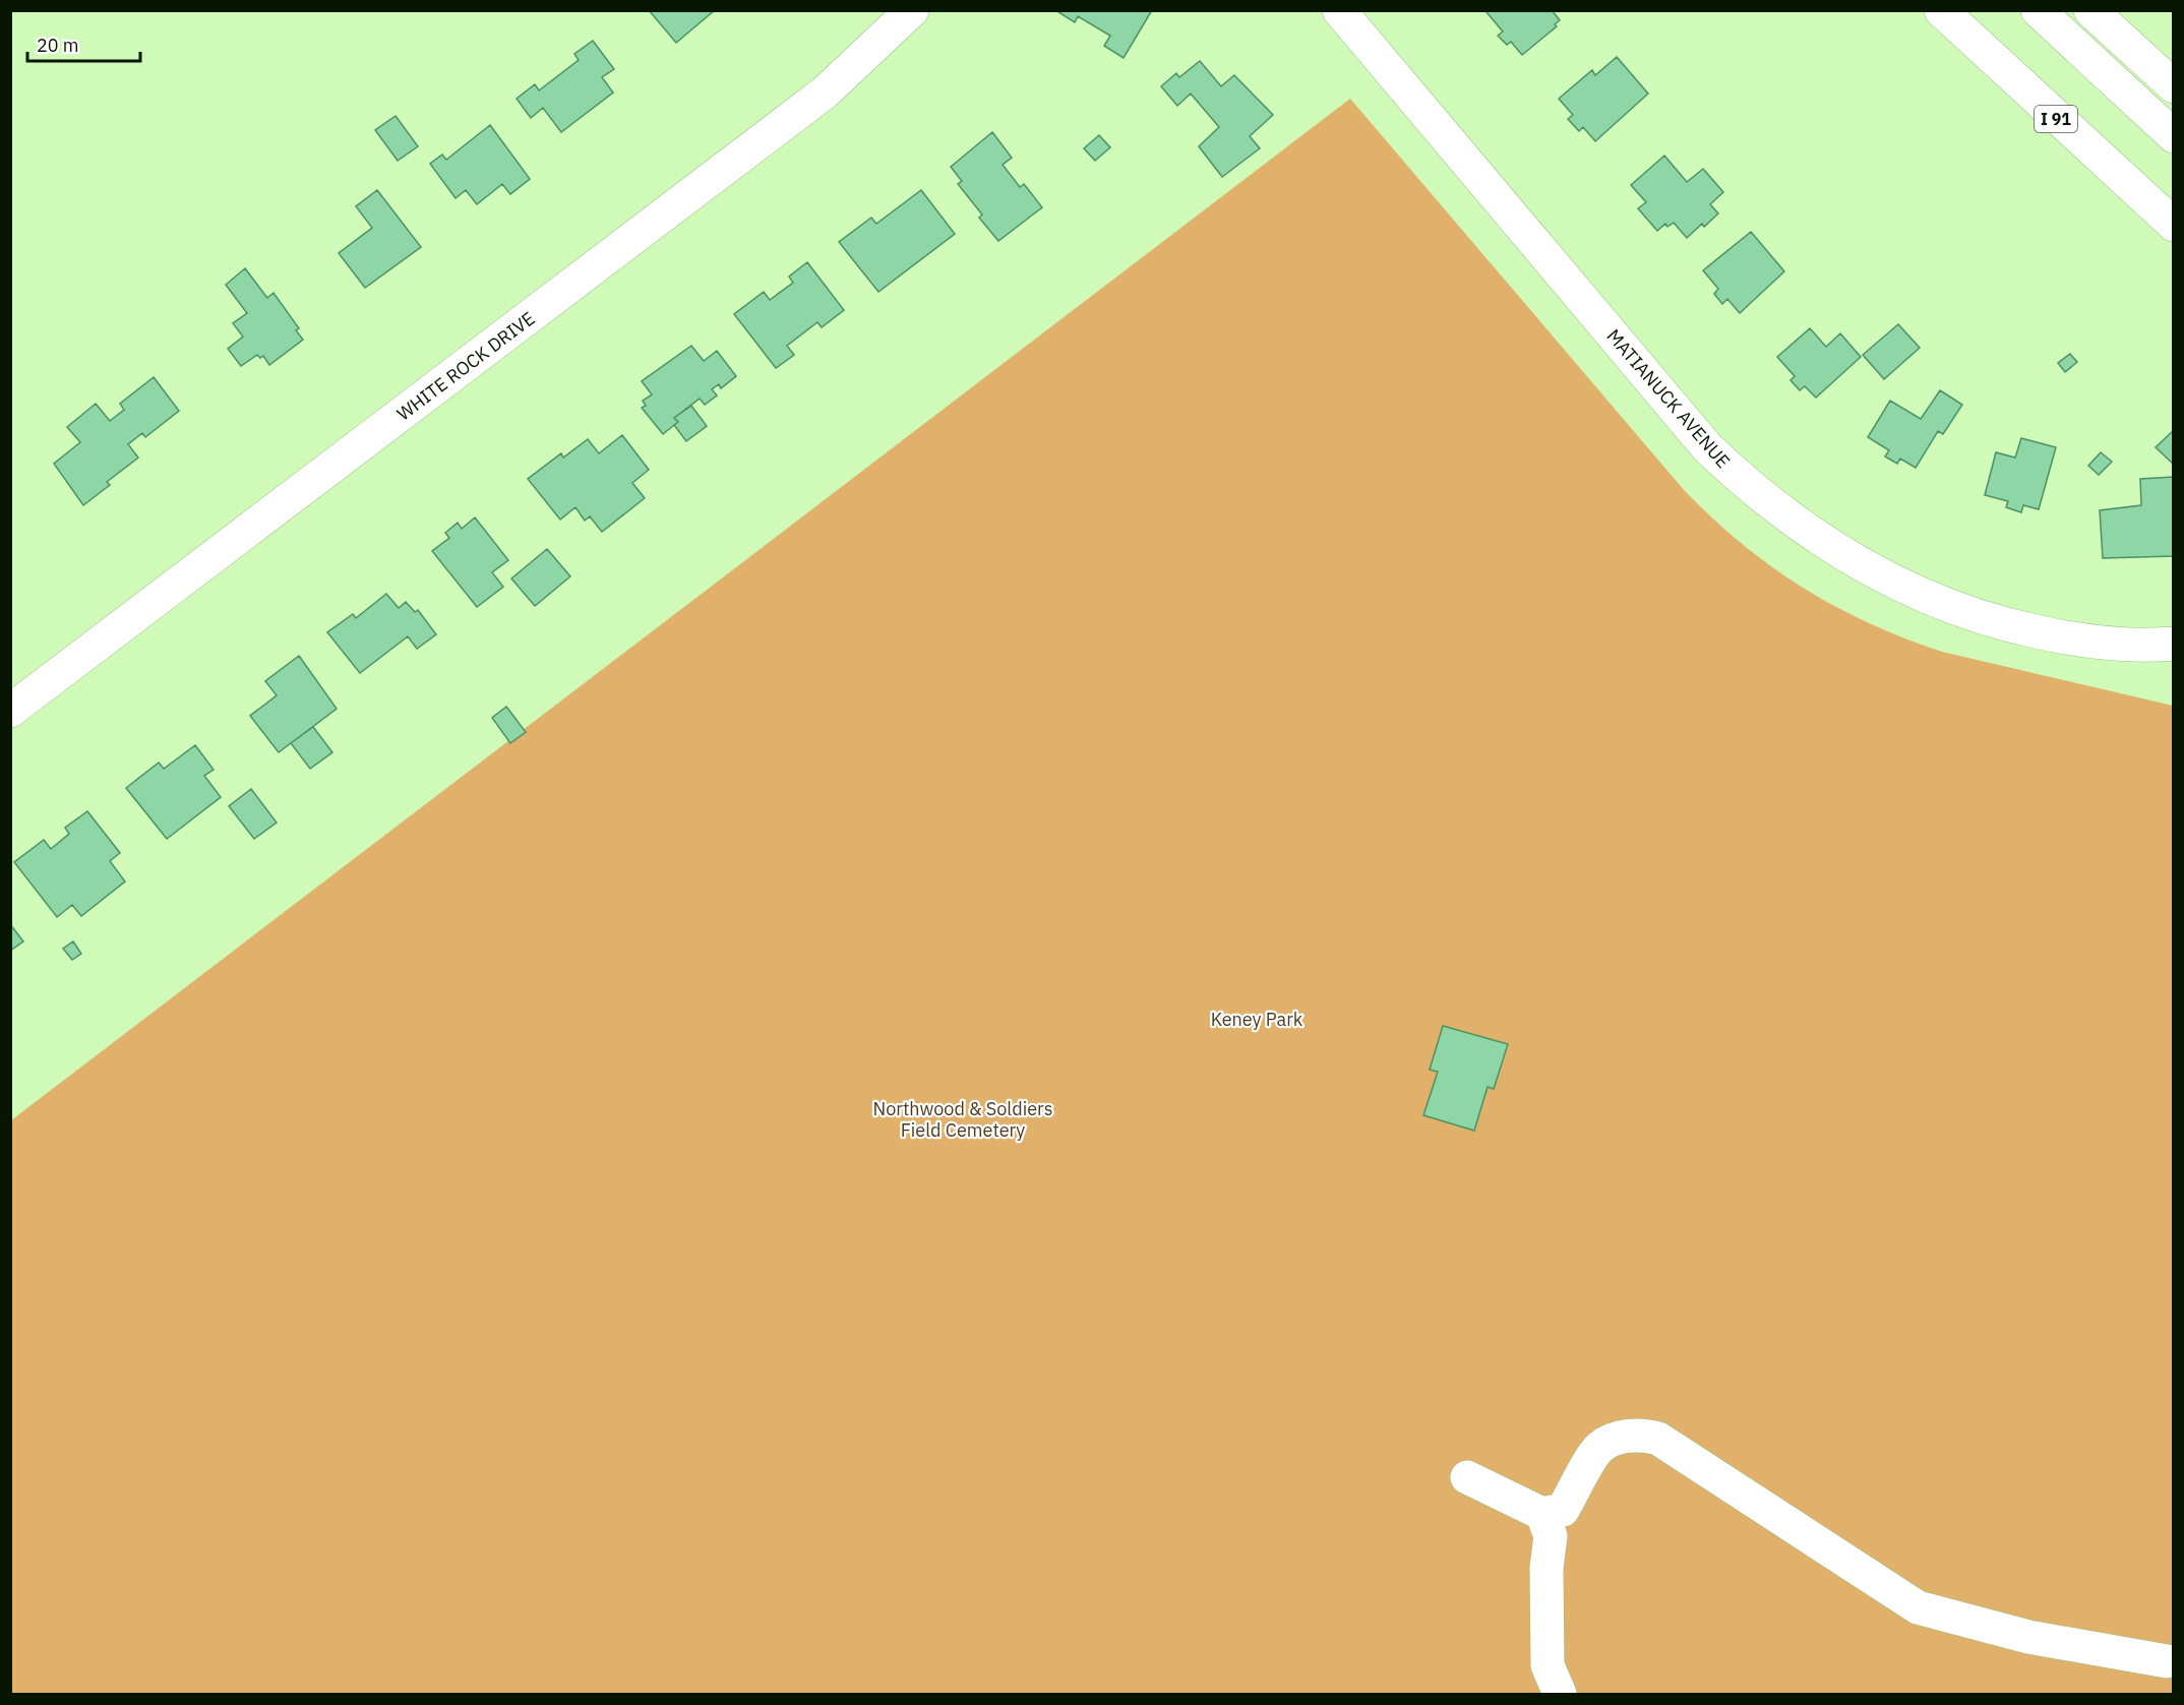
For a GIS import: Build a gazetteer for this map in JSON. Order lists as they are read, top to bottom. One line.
{"streets":{"main road":["I 91","WHITE ROCK DRIVE","MATIANUCK AVENUE"]},"parks":["Keney Park","Northwood & Soldiers Field Cemetery"],"scale_bar":"20 m"}
